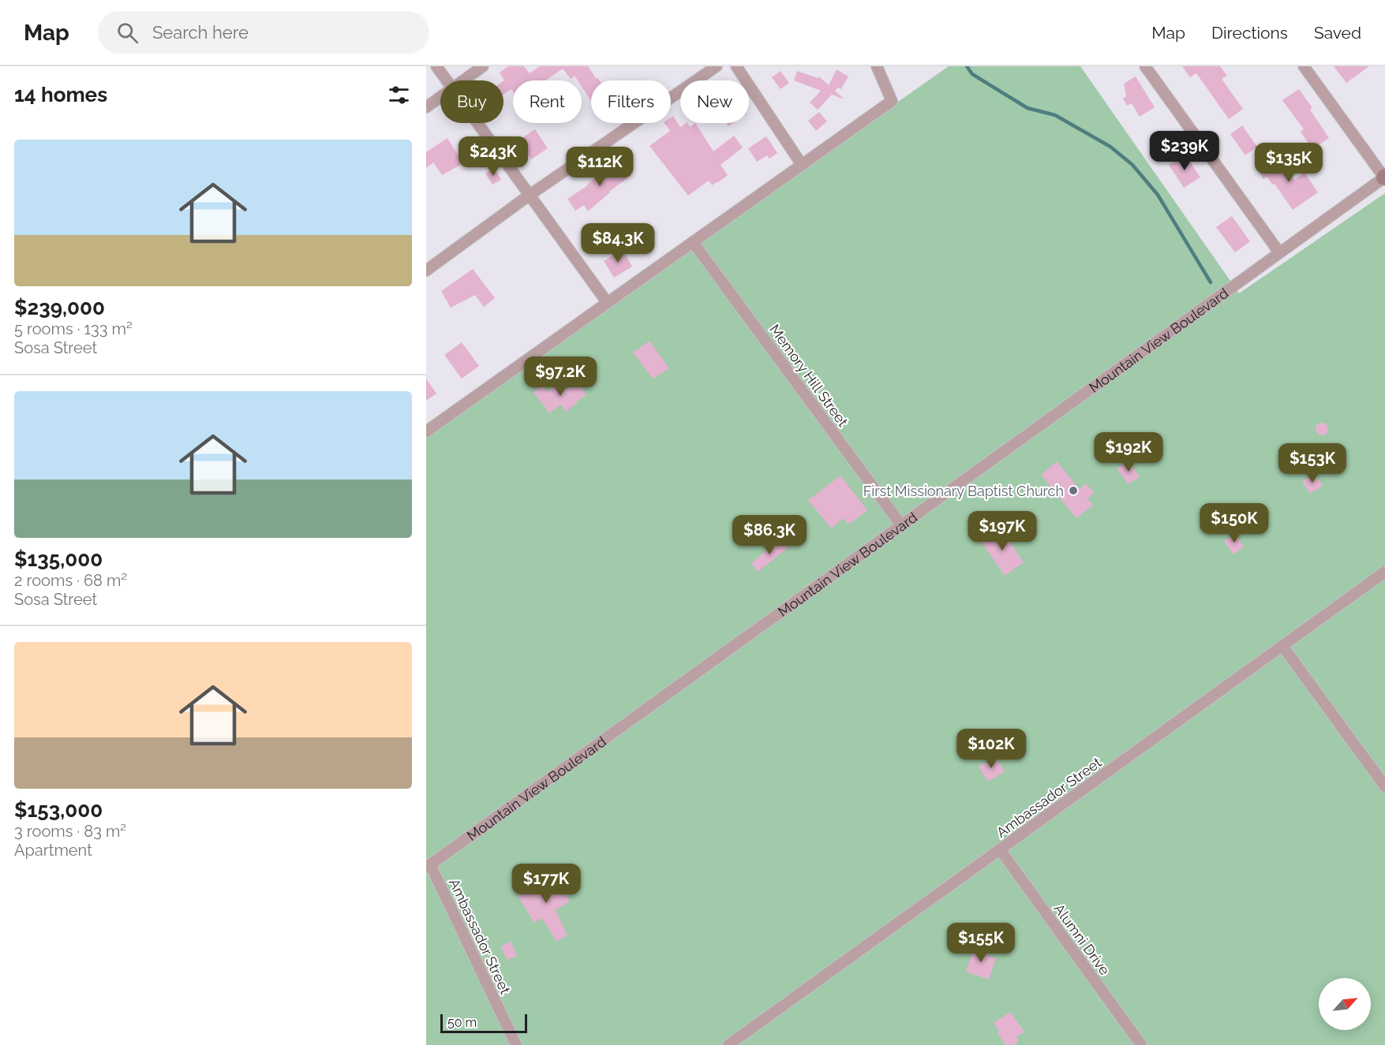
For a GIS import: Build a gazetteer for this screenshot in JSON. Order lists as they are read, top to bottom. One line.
{"streets":{"street":["Mountain View Boulevard","Memory Hill Street","Ambassador Street","Alumni Drive"]},"crossings":[["Mountain View Boulevard","Memory Hill Street"],["Mountain View Boulevard","Ambassador Street"],["Ambassador Street","Alumni Drive"]],"places":["First Missionary Baptist Church"],"scale_bar":"50 m","north":"top right","page":{"header":"Map","search":"Search here","nav":["Map","Directions","Saved"],"heading":"14 homes","chip":["Buy","Rent","Filters","New"],"list":[{"name":"$239,000","note":"5 rooms · 133 m² · Sosa Street"},{"name":"$135,000","note":"2 rooms · 68 m² · Sosa Street"},{"name":"$153,000","note":"3 rooms · 83 m² · Apartment"}],"price":["$239K","$243K","$135K","$112K","$84.3K","$97.2K","$192K","$153K","$150K","$197K","$86.3K","$102K","$177K","$155K"],"scale":"50 m"}}
